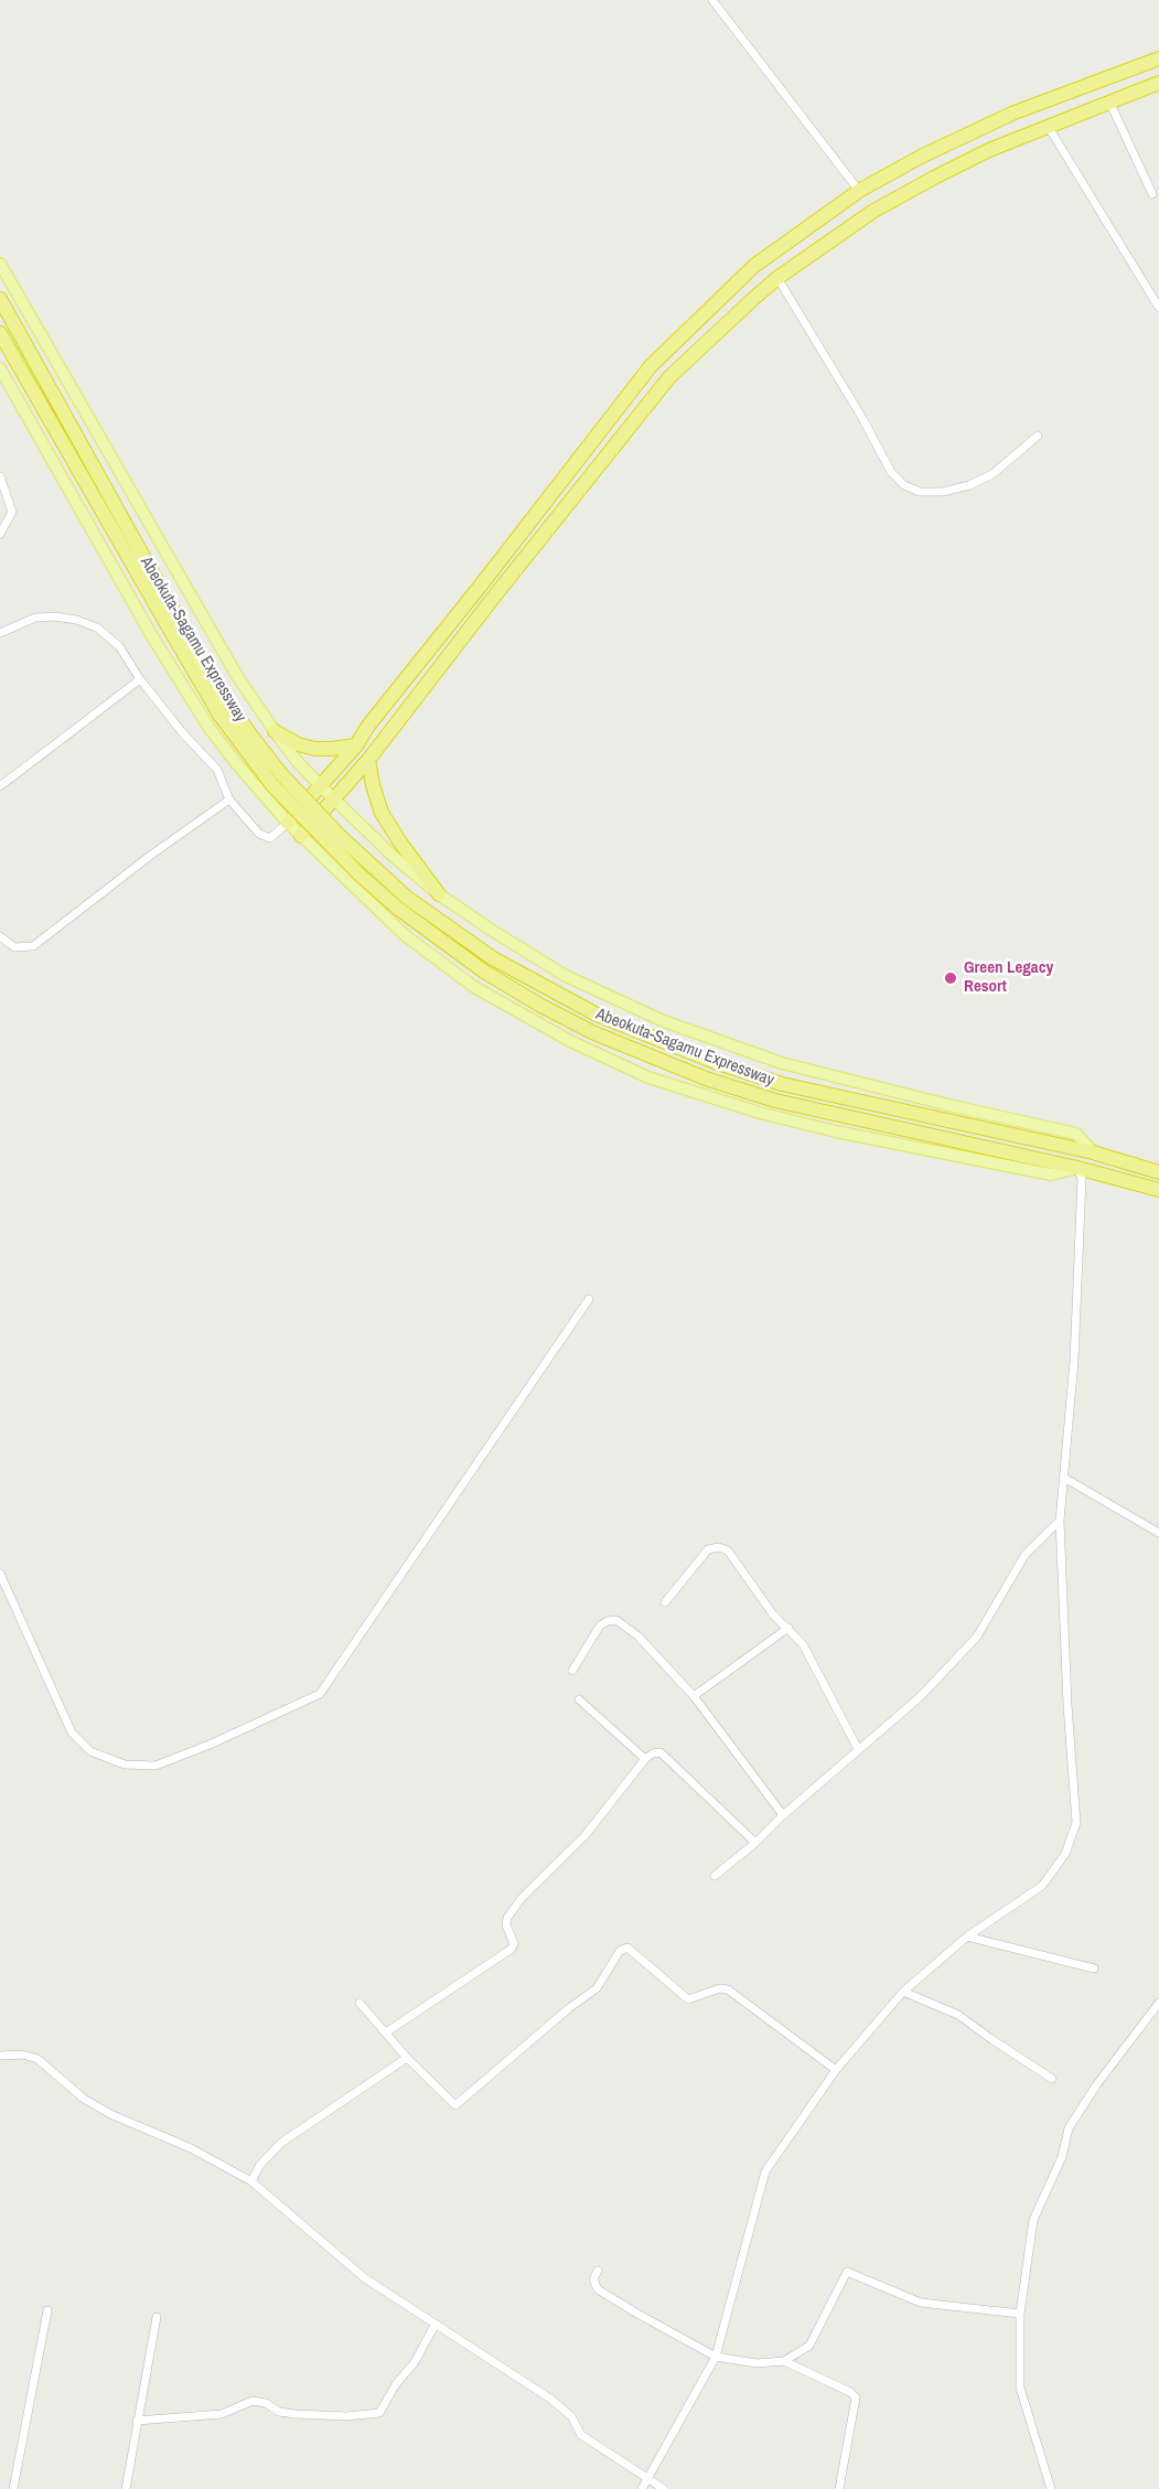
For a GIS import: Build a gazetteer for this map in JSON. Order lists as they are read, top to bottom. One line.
{"streets":{"highway":["Abeokuta-Sagamu Expressway"]},"places":["Green Legacy Resort"]}
